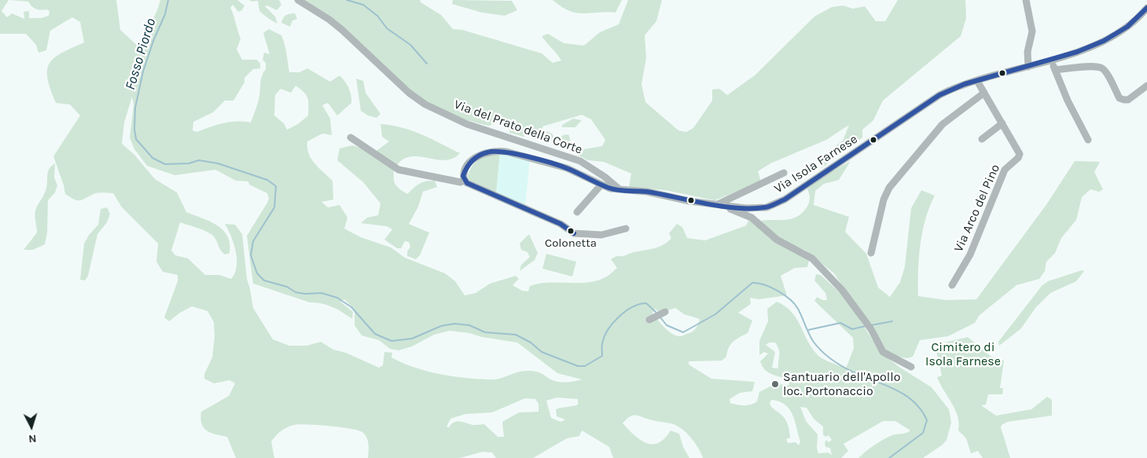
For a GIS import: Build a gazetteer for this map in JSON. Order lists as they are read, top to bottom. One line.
{"streets":{"street":["Via del Prato della Corte","Via Isola Farnese","Via Arco del Pino"]},"crossings":[["Via del Prato della Corte","Via Isola Farnese"],["Via Isola Farnese","Via Arco del Pino"]],"water":["Fosso Piordo"],"parks":["Cimitero di Isola Farnese"],"places":["Colonetta","Santuario dell'Apollo loc. Portonaccio"],"north":"bottom"}
